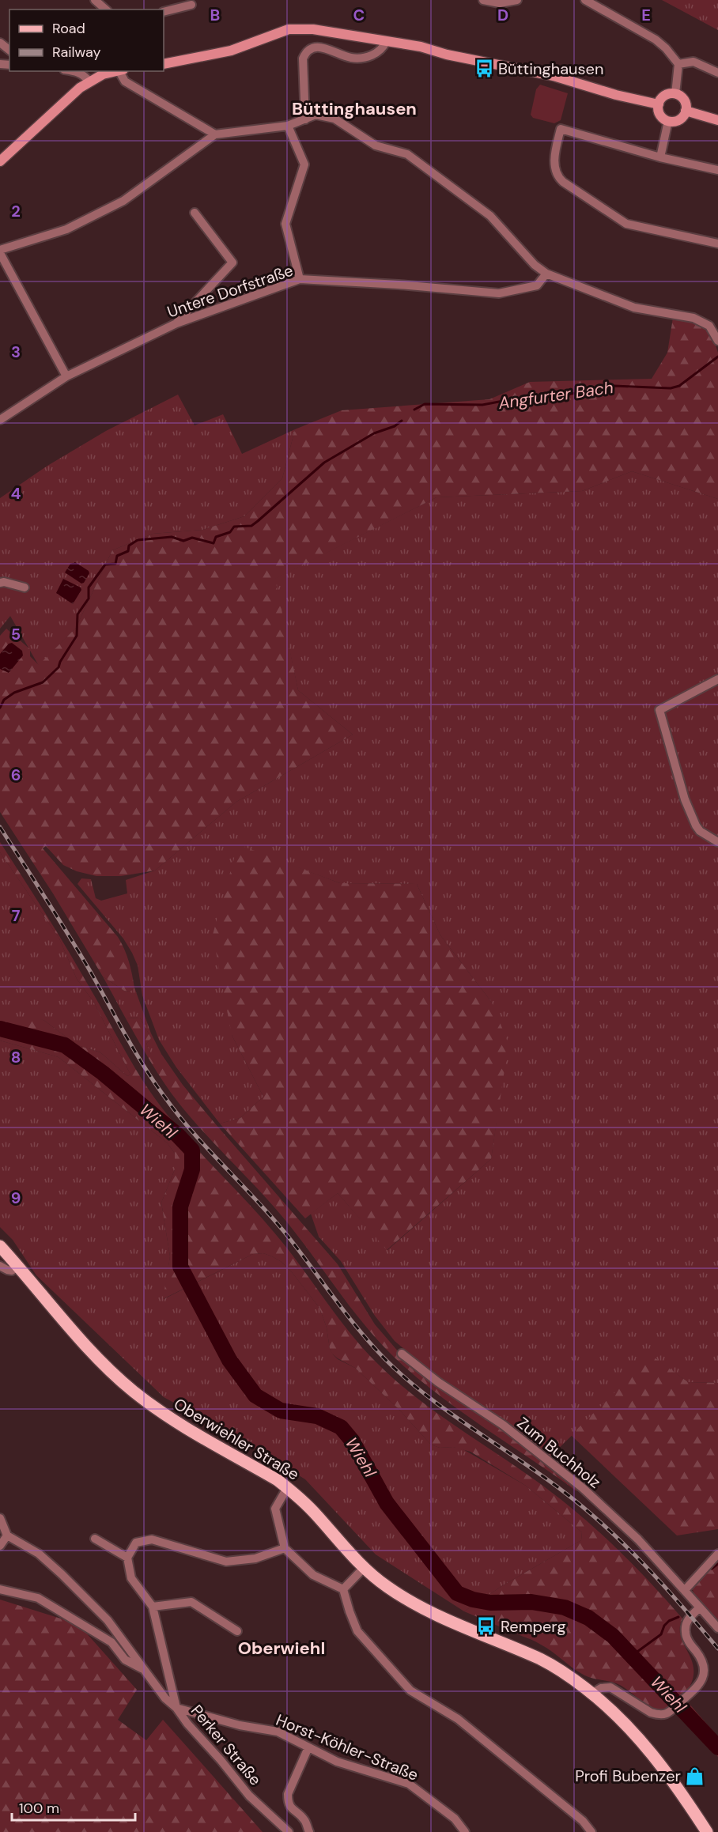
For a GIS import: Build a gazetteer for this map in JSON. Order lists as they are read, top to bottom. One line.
{"streets":{"main road":["Oberwiehler Straße"],"street":["Untere Dorfstraße","Zum Buchholz","Perker Straße","Horst-Köhler-Straße"]},"crossings":[["Perker Straße","Horst-Köhler-Straße"]],"districts":["Büttinghausen","Oberwiehl"],"water":["Angfurter Bach","Wiehl"],"places":{"bus stop":["Büttinghausen","Remperg"],"shop":["Profi Bubenzer"]},"legend":["Road","Railway"],"scale_bar":"100 m","grid":{"columns":["B","C","D","E"],"rows":["2","3","4","5","6","7","8","9"]}}
